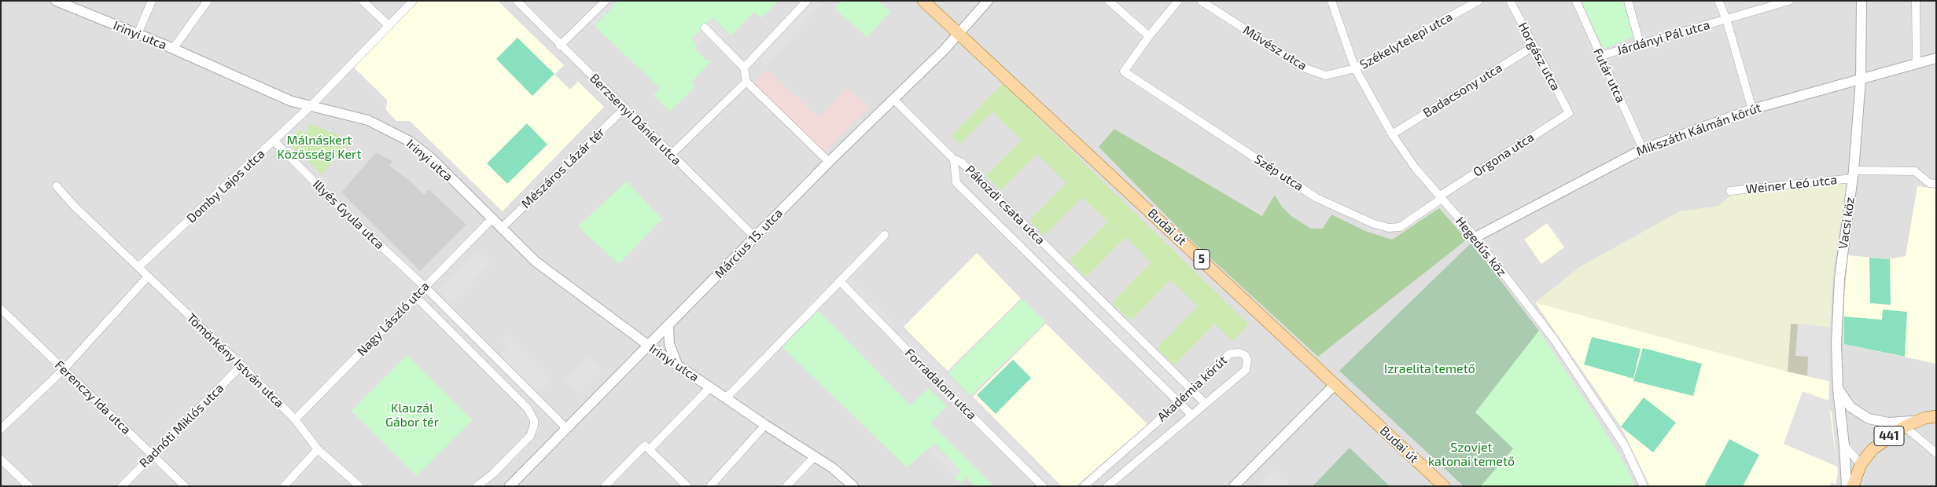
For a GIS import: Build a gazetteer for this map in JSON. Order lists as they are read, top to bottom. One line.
{"streets":{"main road":["Budai út","5","441"],"street":["Irinyi utca","Járdányi Pál utca","Székelytelepi utca","Művész utca","Horgász utca","Futár utca","Badacsony utca","Berzsenyi Dániel utca","Mikszáth Kálmán körút","Orgona utca","Mészáros Lázár tér","Szép utca","Weiner Leó utca","Domby Lajos utca","Pákozdi csata utca","Illyés Gyula utca","Vacsi köz","Március 15. utca","Hegedűs köz","Nagy László utca","Tömörkény István utca","Forradalom utca","Akadémia körút","Ferenczy Ida utca","Radnóti Miklós utca"]},"crossings":[["Irinyi utca","Mészáros Lázár tér"],["Irinyi utca","Domby Lajos utca"],["Irinyi utca","Március 15. utca"],["Irinyi utca","Nagy László utca"],["Járdányi Pál utca","Futár utca"],["Székelytelepi utca","Művész utca"],["Székelytelepi utca","Hegedűs köz"],["Művész utca","Hegedűs köz"],["Horgász utca","Badacsony utca"],["Horgász utca","Orgona utca"],["Futár utca","Mikszáth Kálmán körút"],["Badacsony utca","Hegedűs köz"],["Berzsenyi Dániel utca","Mészáros Lázár tér"],["Berzsenyi Dániel utca","Március 15. utca"],["Mikszáth Kálmán körút","Vacsi köz"],["Mikszáth Kálmán körút","Hegedűs köz"],["Orgona utca","Szép utca"],["Orgona utca","Hegedűs köz"],["Szép utca","Hegedűs köz"],["Weiner Leó utca","Vacsi köz"],["Domby Lajos utca","Illyés Gyula utca"],["Domby Lajos utca","Tömörkény István utca"],["Pákozdi csata utca","Akadémia körút"],["Illyés Gyula utca","Nagy László utca"],["Budai út","Március 15. utca"],["Nagy László utca","Tömörkény István utca"],["Tömörkény István utca","Radnóti Miklós utca"],["Ferenczy Ida utca","Radnóti Miklós utca"]],"parks":["Málnáskert Közösségi Kert","Izraelita temető","Klauzál Gábor tér","Szovjet katonai temető"]}
